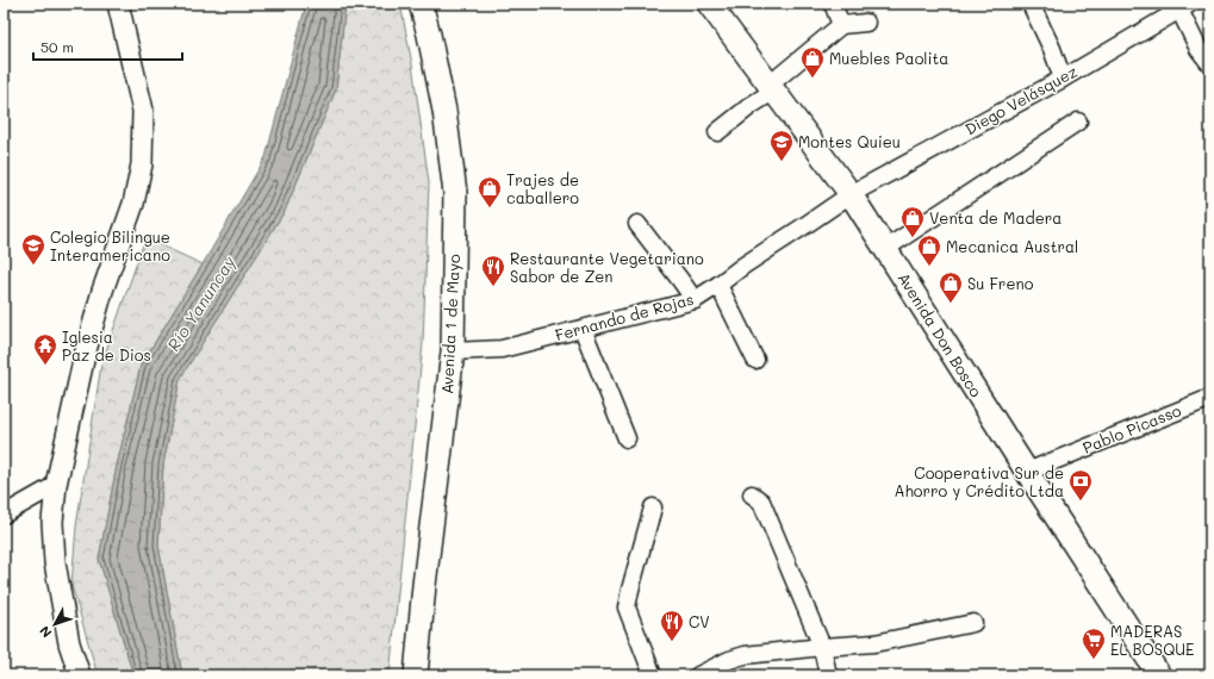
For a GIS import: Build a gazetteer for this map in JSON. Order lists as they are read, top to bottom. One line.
{"streets":{"main road":["Avenida 1 de Mayo","Avenida Don Bosco"],"street":["Diego Velásquez","Fernando de Rojas","Pablo Picasso"]},"crossings":[["Diego Velásquez","Fernando de Rojas"],["Diego Velásquez","Avenida Don Bosco"],["Fernando de Rojas","Avenida 1 de Mayo"],["Fernando de Rojas","Avenida Don Bosco"],["Avenida Don Bosco","Pablo Picasso"]],"water":["Río Yanuncay"],"places":{"shop":["Muebles Paolita","Trajes de caballero","Venta de Madera","Mecanica Austral","Su Freno"],"school or university":["Montes Quieu","Colegio Bilingue Interamericano"],"restaurant":["Restaurante Vegetariano Sabor de Zen","CV"],"temple":["Iglesia Paz de Dios"],"bank":["Cooperativa Sur de Ahorro y Crédito Ltda"],"supermarket":["MADERAS EL BOSQUE"]},"scale_bar":"50 m","north":"bottom left"}
